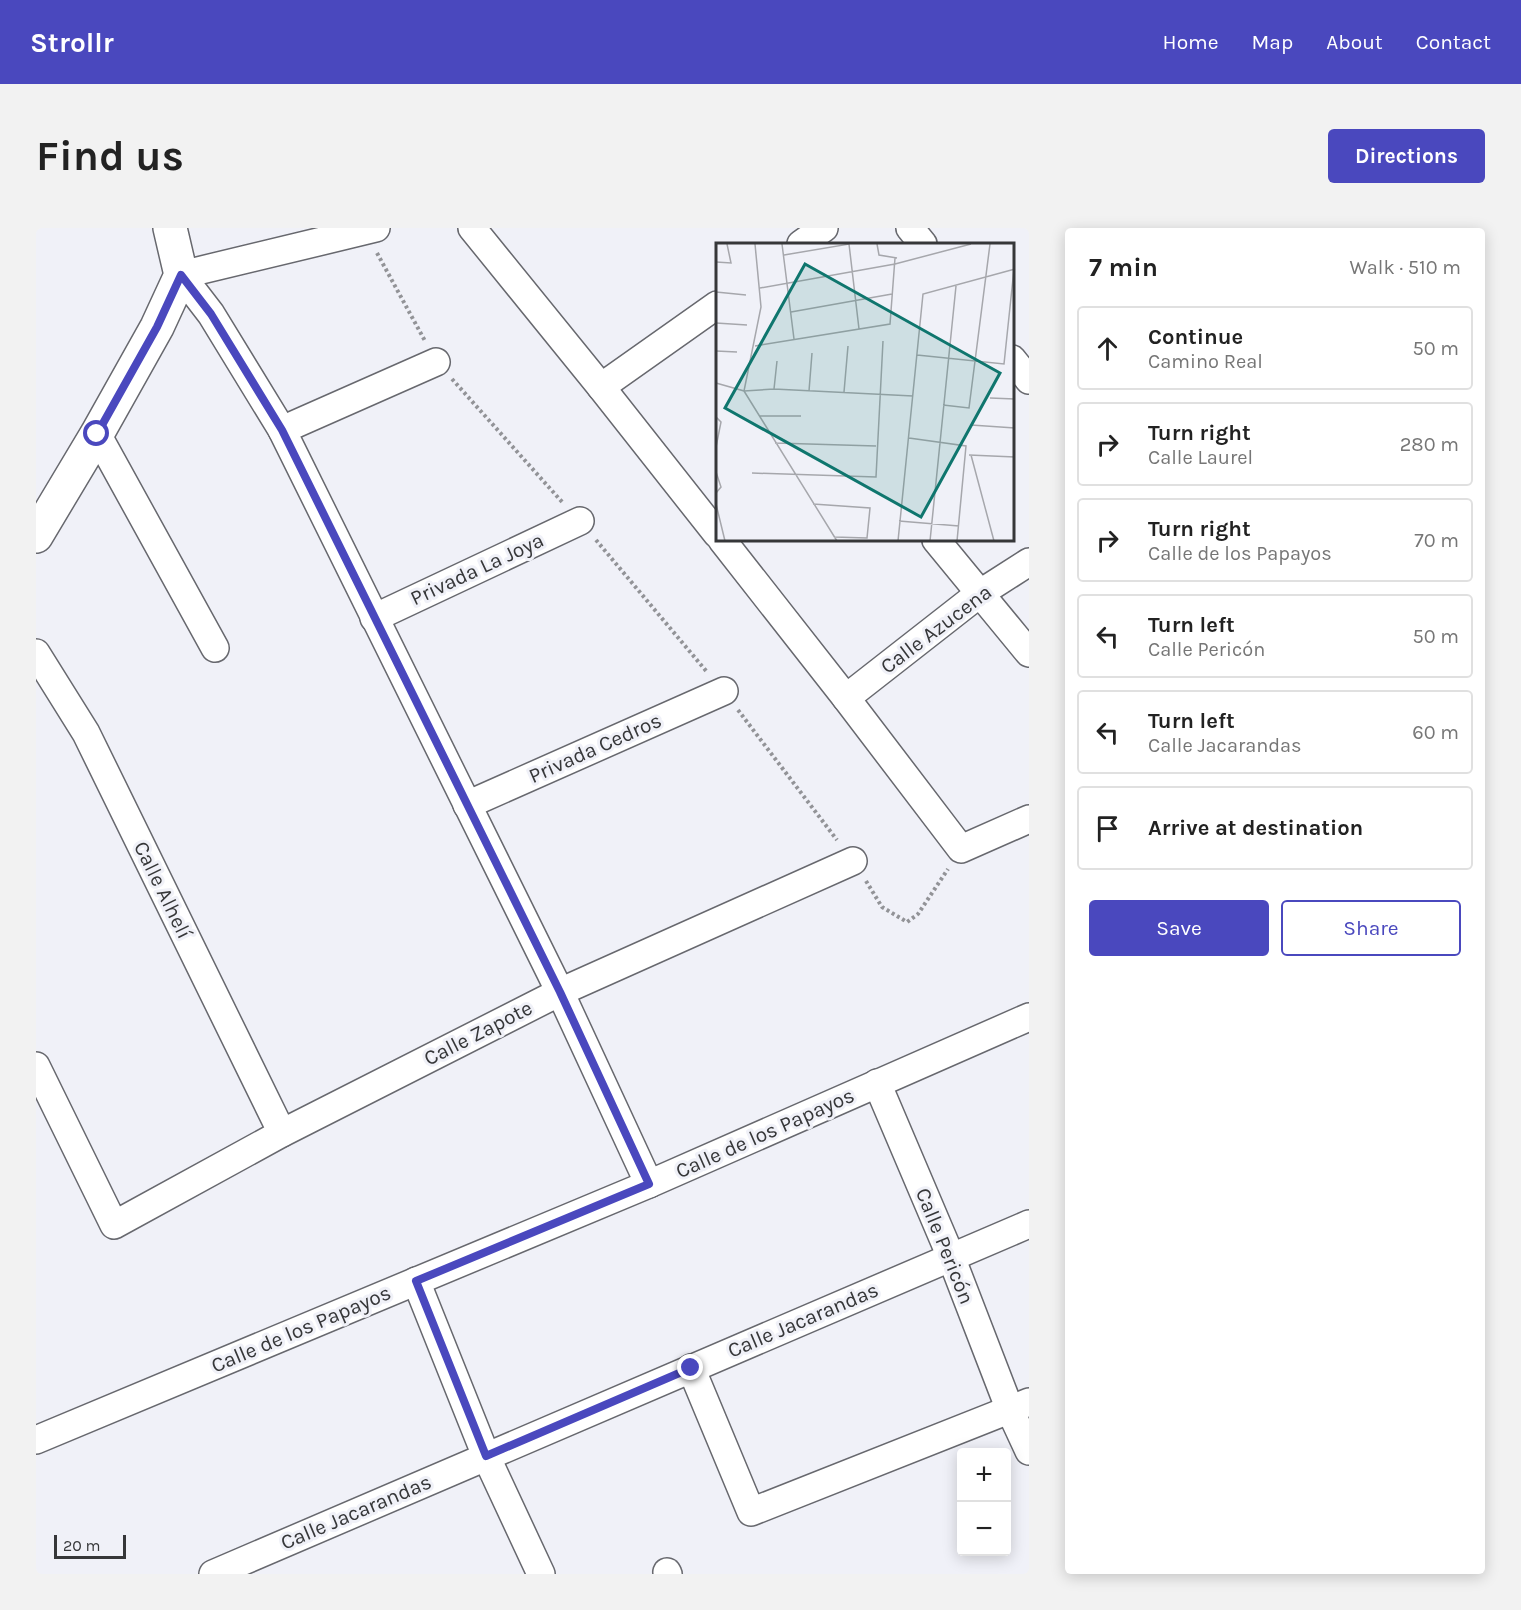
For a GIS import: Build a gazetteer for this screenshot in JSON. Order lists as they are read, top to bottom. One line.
{"streets":{"street":["Privada La Joya","Calle Azucena","Privada Cedros","Calle Alhelí","Calle Zapote","Calle de los Papayos","Calle Pericón","Calle Jacarandas"]},"crossings":[["Calle Alhelí","Calle Zapote"],["Calle de los Papayos","Calle Pericón"],["Calle Pericón","Calle Jacarandas"]],"scale_bar":"20 m","page":{"header":"Strollr","nav":["Home","Map","About","Contact"],"buttons":["Directions",["Save","Share"]],"title":"Find us","heading":["7 min","Walk · 510 m"],"list":[["Continue","Camino Real","50 m"],["Turn right","Calle Laurel","280 m"],["Turn right","Calle de los Papayos","70 m"],["Turn left","Calle Pericón","50 m"],["Turn left","Calle Jacarandas","60 m"],"Arrive at destination"],"map_buttons":["+","−"],"scale":"20 m"}}
